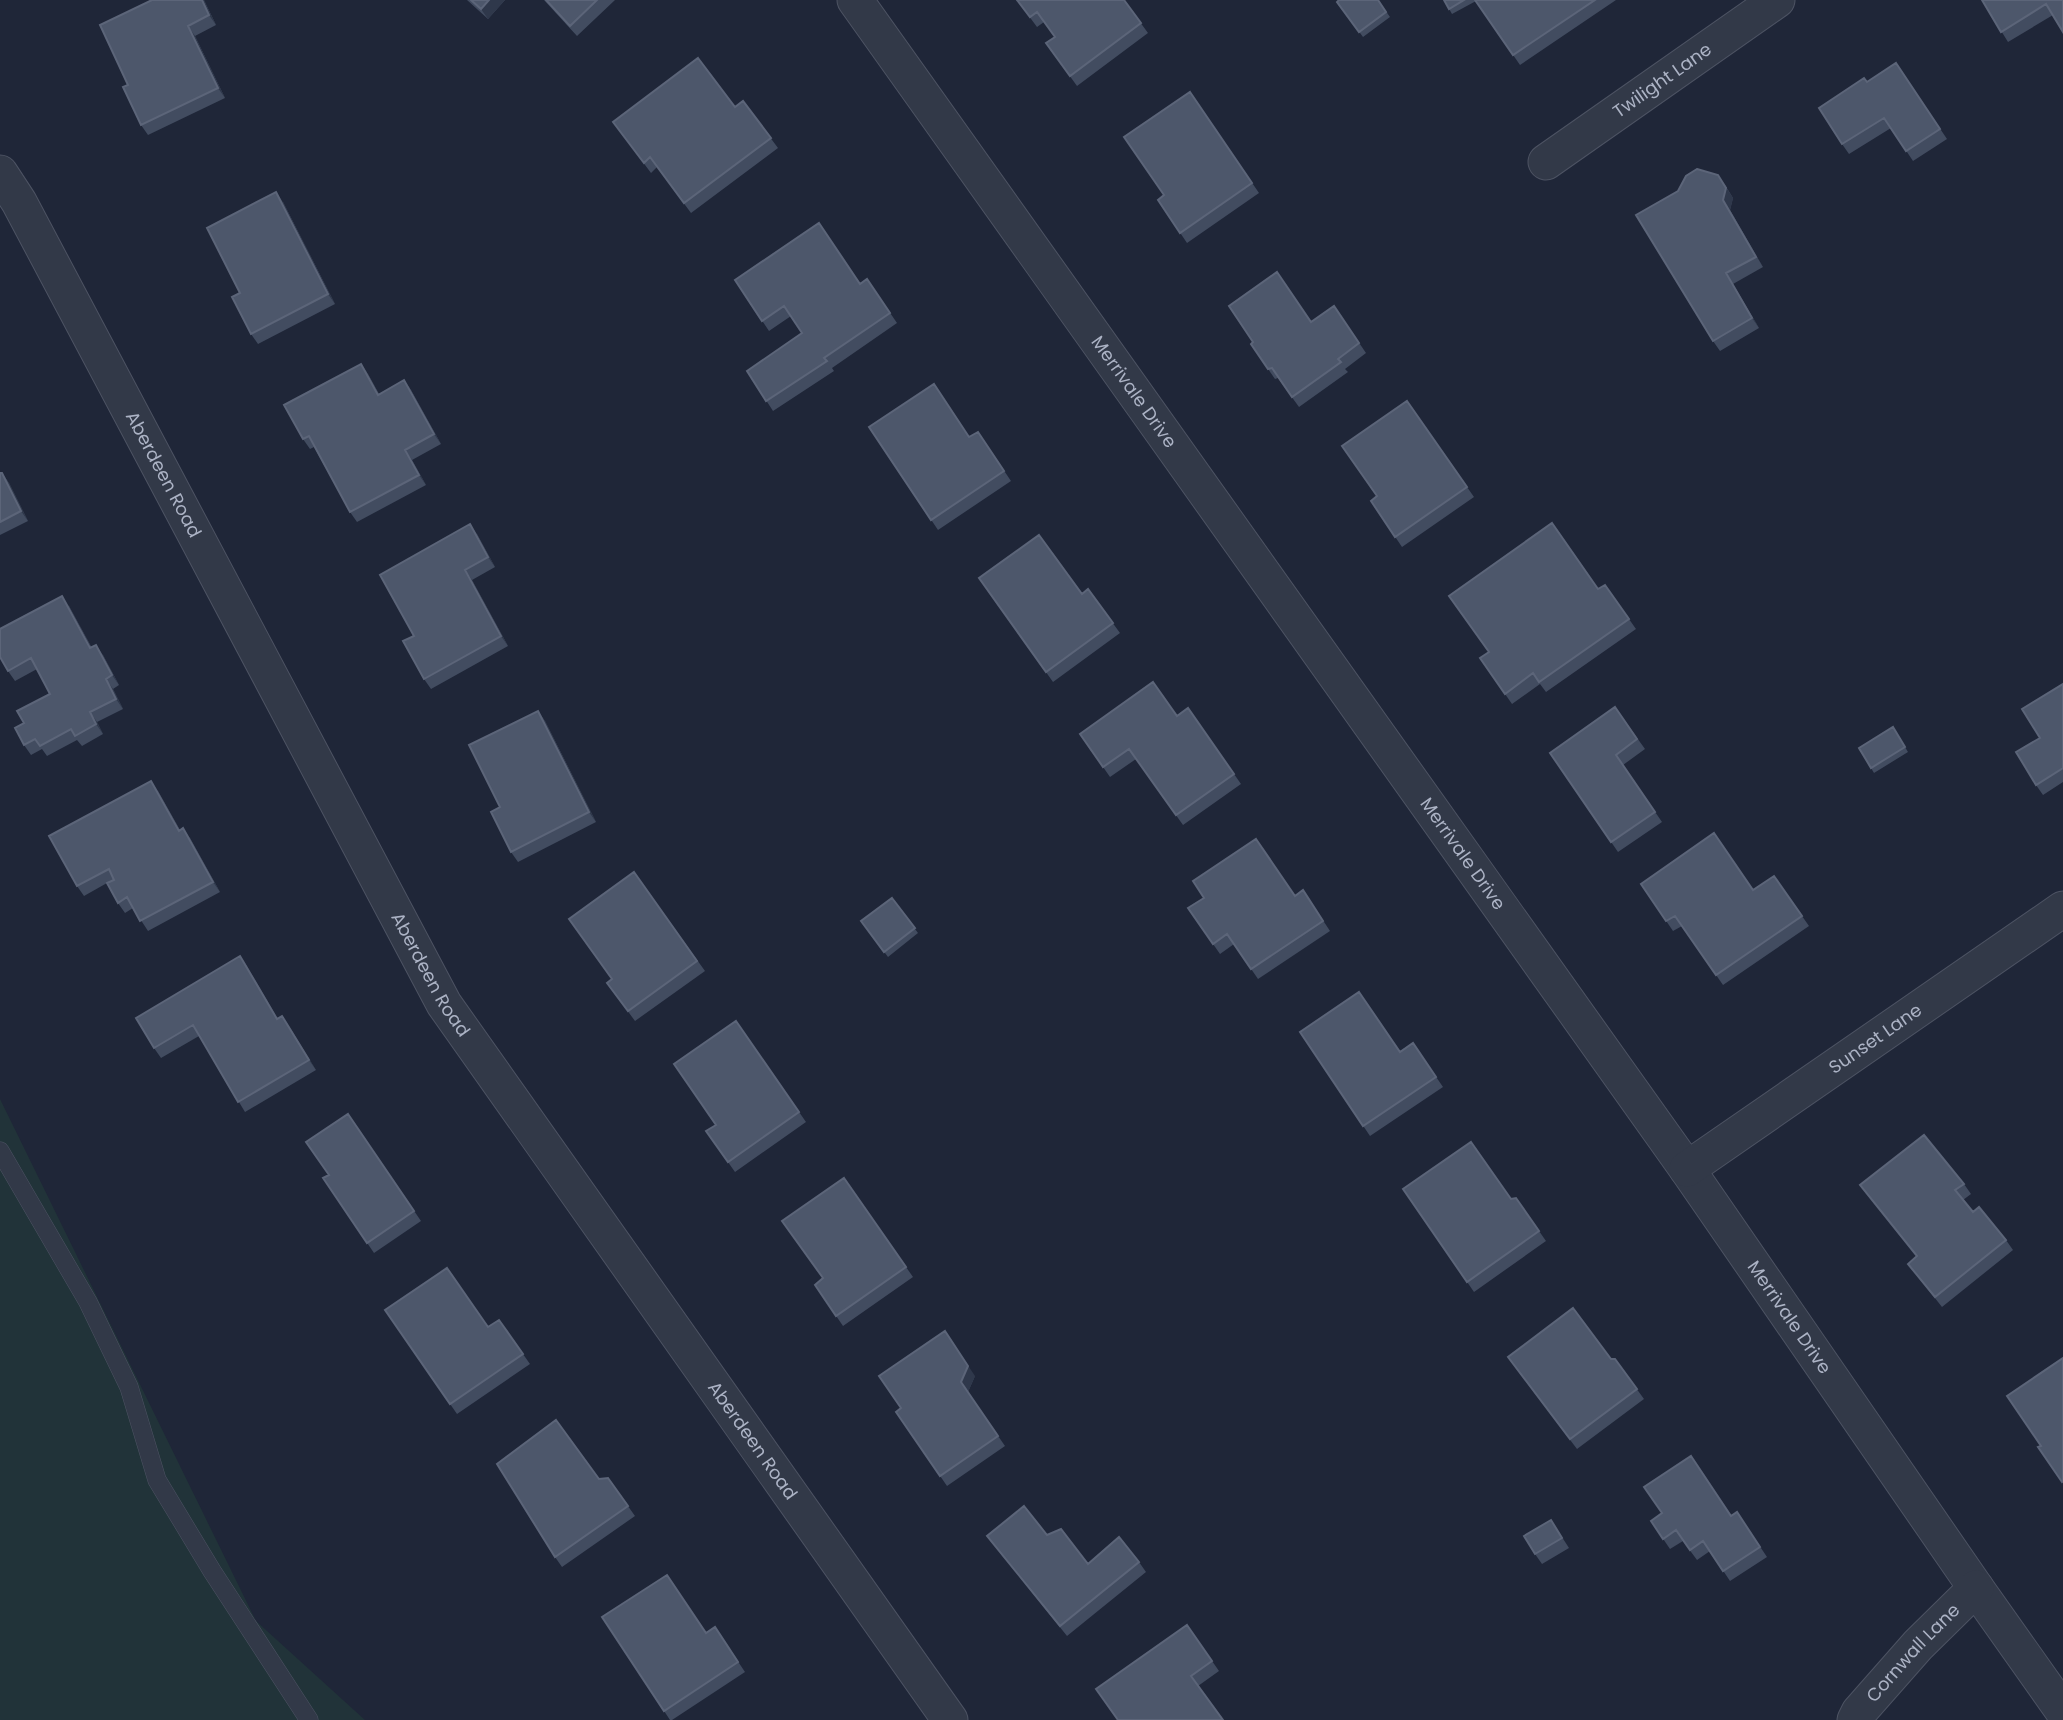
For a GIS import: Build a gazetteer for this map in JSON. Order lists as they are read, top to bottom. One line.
{"streets":{"street":["Twilight Lane","Merrivale Drive","Aberdeen Road","Sunset Lane","Cornwall Lane"]},"crossings":[["Merrivale Drive","Sunset Lane"],["Merrivale Drive","Cornwall Lane"]]}
